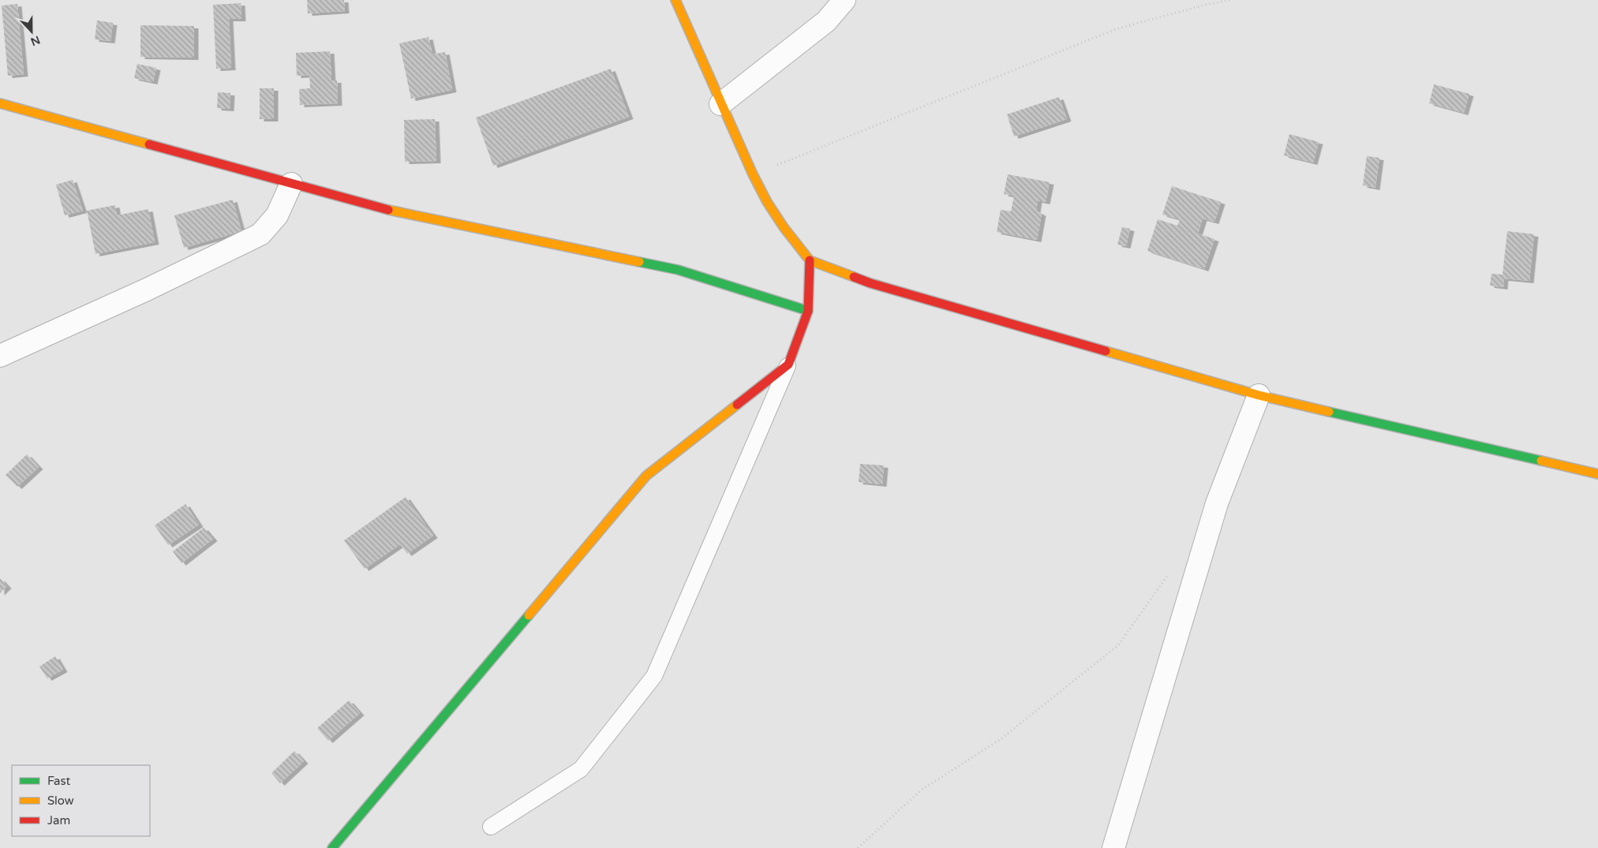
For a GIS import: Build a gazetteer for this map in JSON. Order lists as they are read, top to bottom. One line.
{"legend":["Fast","Slow","Jam"],"north":"bottom"}
